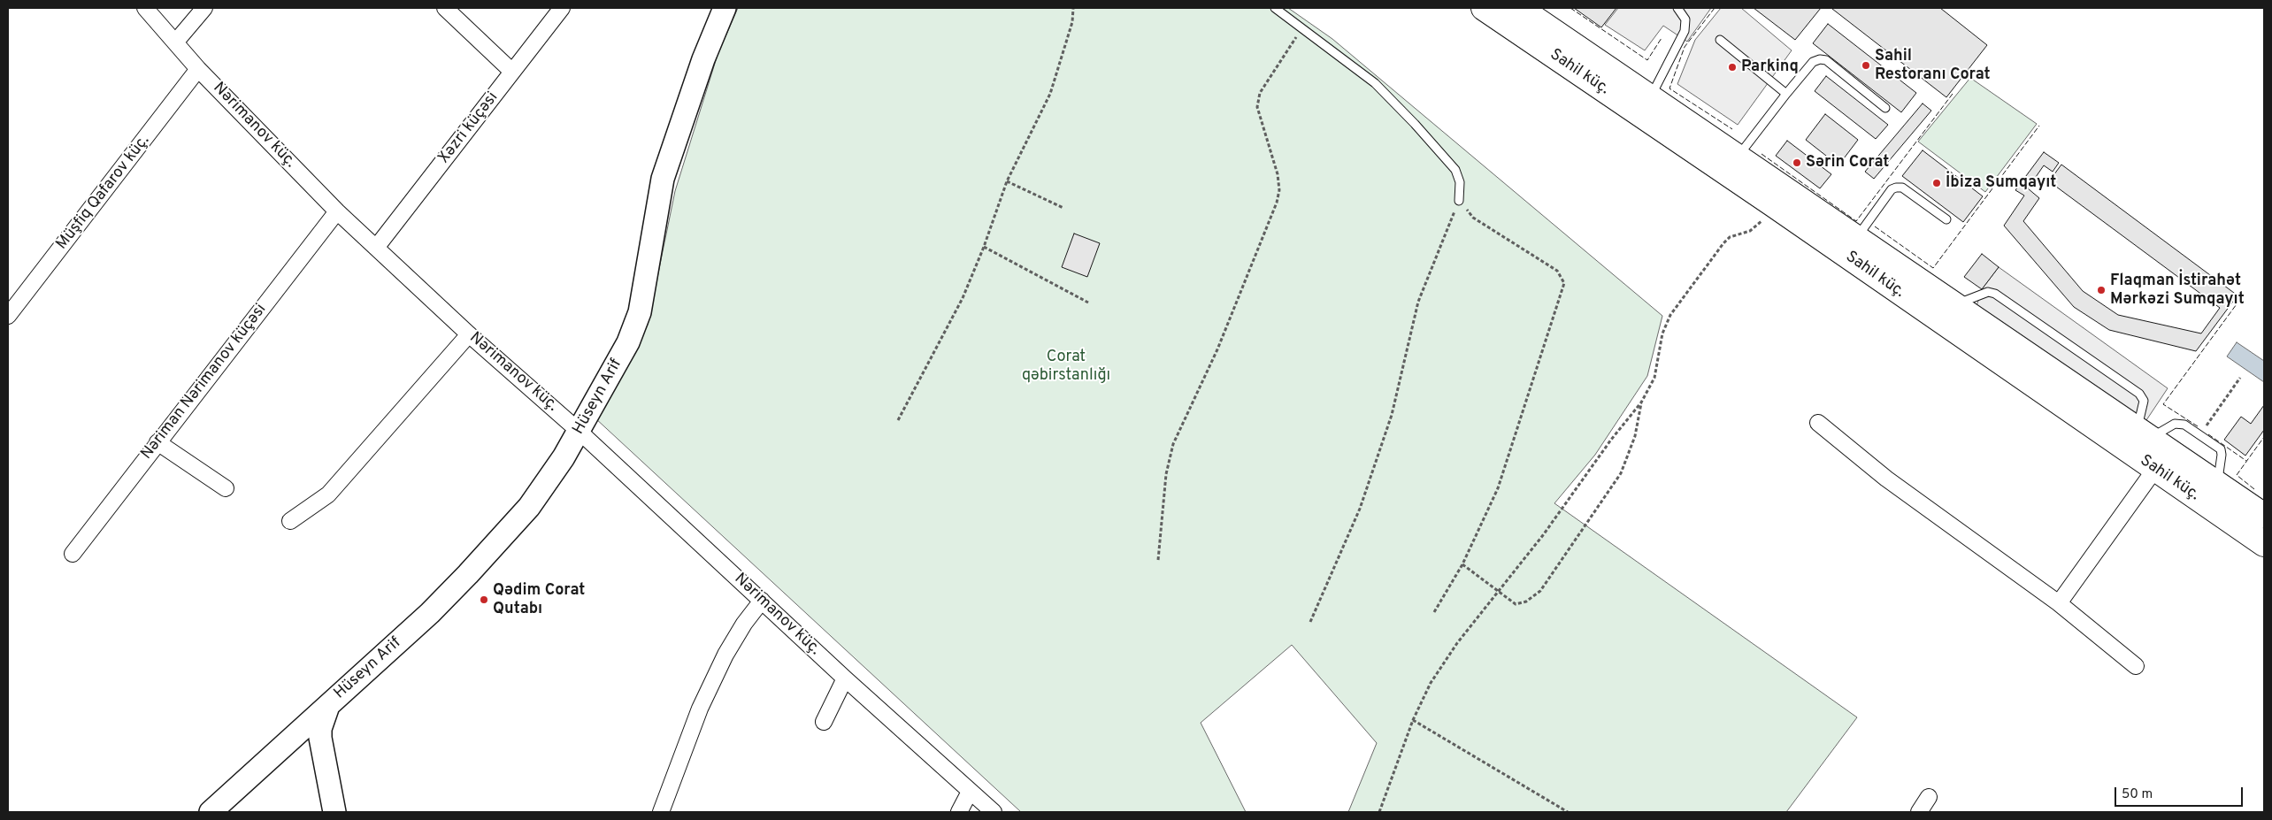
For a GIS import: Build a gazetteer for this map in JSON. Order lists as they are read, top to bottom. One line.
{"streets":{"main road":["Sahil küç."],"street":["Nərimanov küç.","Xəzri küçəsi","Müşfiq Qafarov küç.","Nəriman Nərimanov küçəsi","Hüseyn Arif"]},"crossings":[["Nərimanov küç.","Xəzri küçəsi"],["Nərimanov küç.","Müşfiq Qafarov küç."],["Nərimanov küç.","Nəriman Nərimanov küçəsi"],["Nərimanov küç.","Hüseyn Arif"]],"parks":["Corat qəbirstanlığı"],"places":["Sahil Restoranı Corat","Parkinq","Sərin Corat","İbiza Sumqayıt","Flaqman İstirahət Mərkəzi Sumqayıt","Qədim Corat Qutabı"],"scale_bar":"50 m"}
